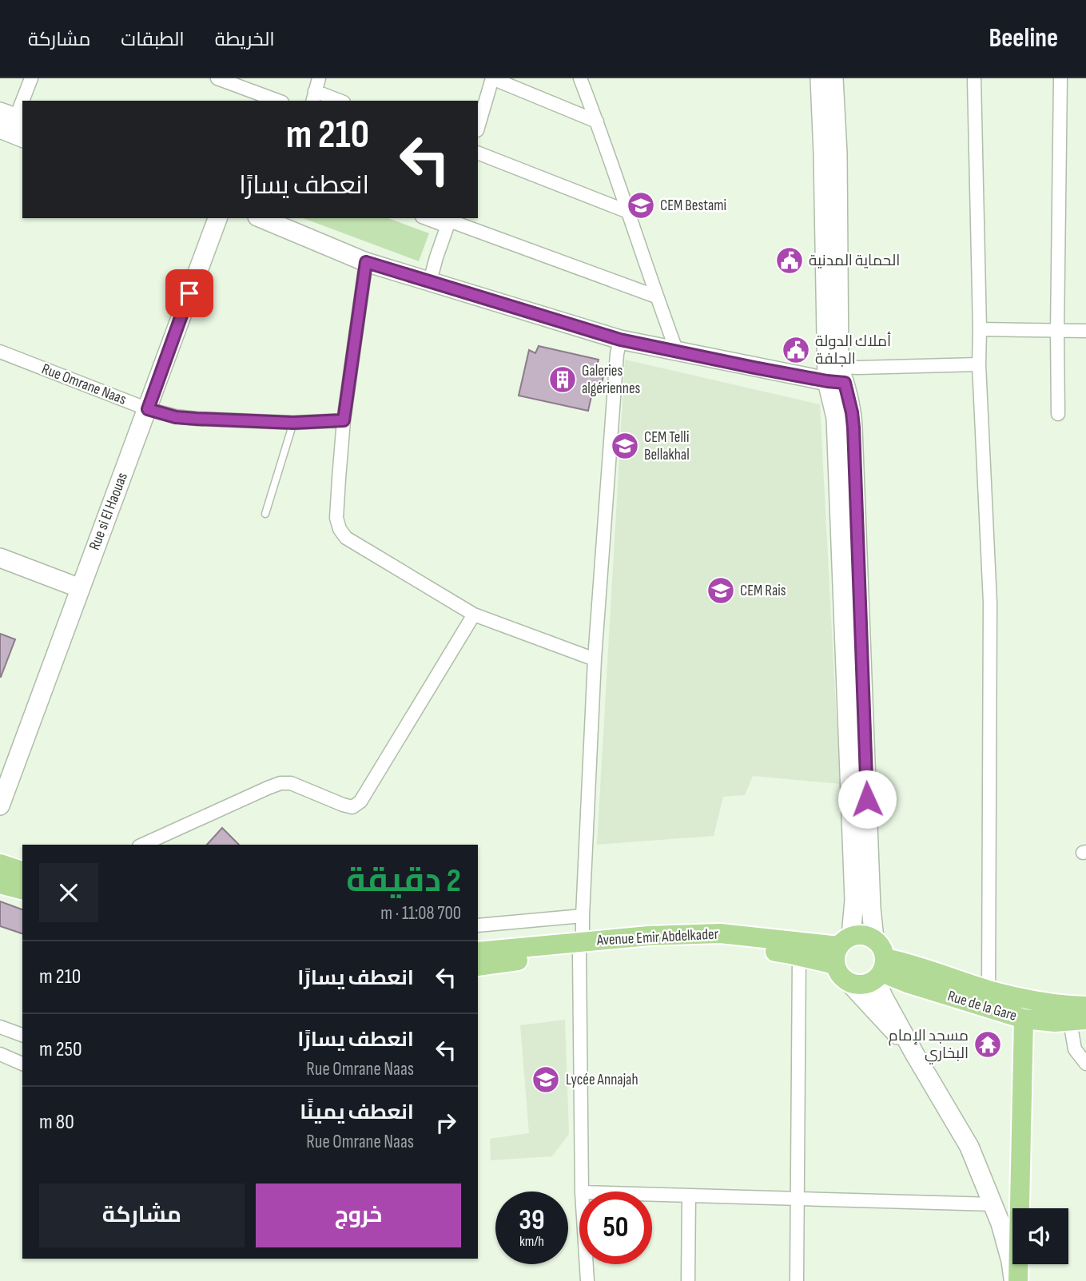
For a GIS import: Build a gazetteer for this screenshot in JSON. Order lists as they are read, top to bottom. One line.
{"streets":{"main road":["Rue si El Haouas","Avenue Emir Abdelkader","Rue de la Gare"],"street":["Rue Omrane Naas"]},"crossings":[["Rue Omrane Naas","Rue si El Haouas"],["Avenue Emir Abdelkader","Rue de la Gare"]],"places":{"school or university":["CEM Bestami","CEM Telli Bellakhal","CEM Rais","Lycée Annajah"],"public building":["الحماية المدنية","أملاك الدولة الجلفة"],"building":["Galeries algériennes"],"temple":["مسجد الإمام البخاري"]},"page":{"header":"Beeline","nav":["الخريطة","الطبقات","مشاركة"],"turn":["210 m","انعطف يسارًا"],"heading":["2 دقيقة","700 m · 11:08"],"list":[{"name":"انعطف يسارًا","value":"210 m"},{"name":"انعطف يسارًا","note":"Rue Omrane Naas","value":"250 m"},{"name":"انعطف يمينًا","note":"Rue Omrane Naas","value":"80 m"}],"buttons":["خروج","مشاركة"],"speed":"39 km/h","limit":"50"}}
